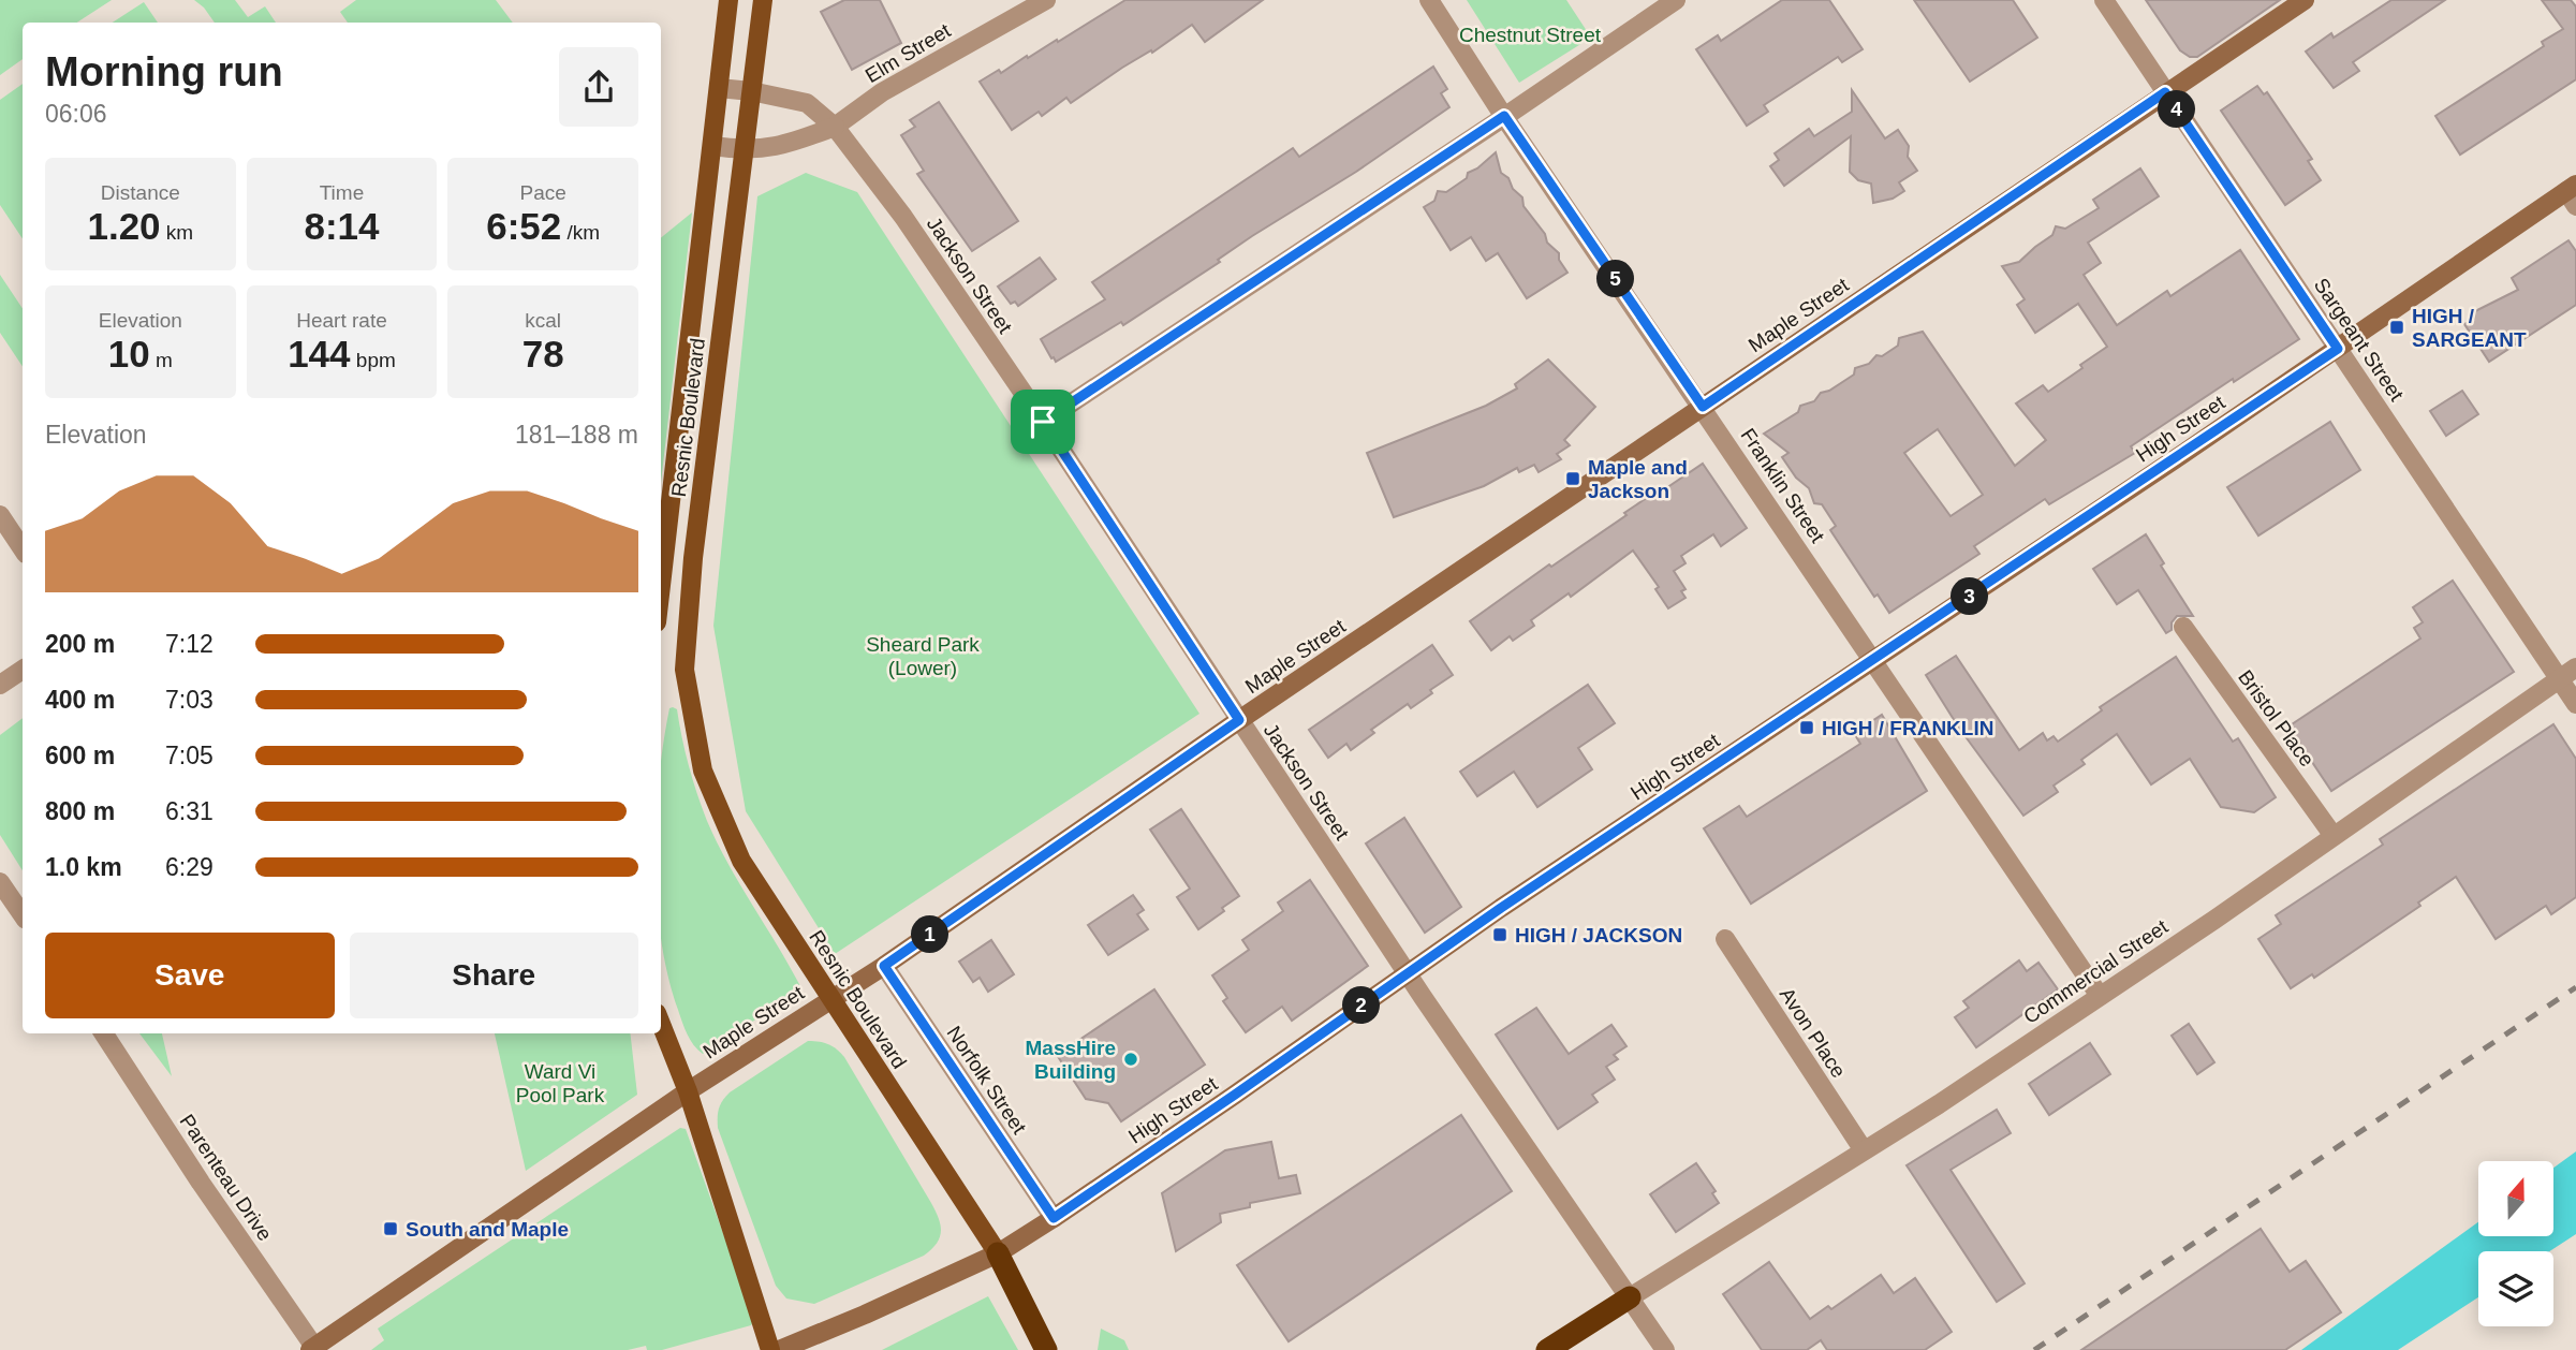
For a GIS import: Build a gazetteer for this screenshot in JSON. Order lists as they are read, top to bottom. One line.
{"streets":{"main road":["Maple Street","Resnic Boulevard","High Street"],"street":["Elm Street","Jackson Street","Sargeant Street","Franklin Street","Bristol Place","Commercial Street","Avon Place","Norfolk Street","Parenteau Drive"]},"crossings":[["Elm Street","Jackson Street"],["Jackson Street","Maple Street"],["Jackson Street","Resnic Boulevard"],["Jackson Street","High Street"],["Jackson Street","Commercial Street"],["Maple Street","Sargeant Street"],["Maple Street","Resnic Boulevard"],["Maple Street","Franklin Street"],["Maple Street","Norfolk Street"],["Maple Street","Parenteau Drive"],["Sargeant Street","High Street"],["Sargeant Street","Commercial Street"],["Resnic Boulevard","High Street"],["High Street","Franklin Street"],["High Street","Norfolk Street"],["Franklin Street","Commercial Street"],["Bristol Place","Commercial Street"],["Commercial Street","Avon Place"]],"parks":["Chestnut Street","Sheard Park (Lower)","Ward Vi Pool Park"],"places":{"transit":["HIGH / SARGEANT","Maple and Jackson","HIGH / FRANKLIN","HIGH / JACKSON","South and Maple"],"other":["MassHire Building"]},"north":"top","page":{"heading":["Morning run","06:06"],"pins":["4","5","3","1","2"],"stats":[["Distance","1.20 km"],["Time","8:14"],["Pace","6:52 /km"],["Elevation","10 m"],["Heart rate","144 bpm"],["kcal","78"]],"chart":["Elevation","181–188 m"],"list":[{"name":"200 m","note":"7:12"},{"name":"400 m","note":"7:03"},{"name":"600 m","note":"7:05"},{"name":"800 m","note":"6:31"},{"name":"1.0 km","note":"6:29"}],"buttons":["Save","Share"]}}
